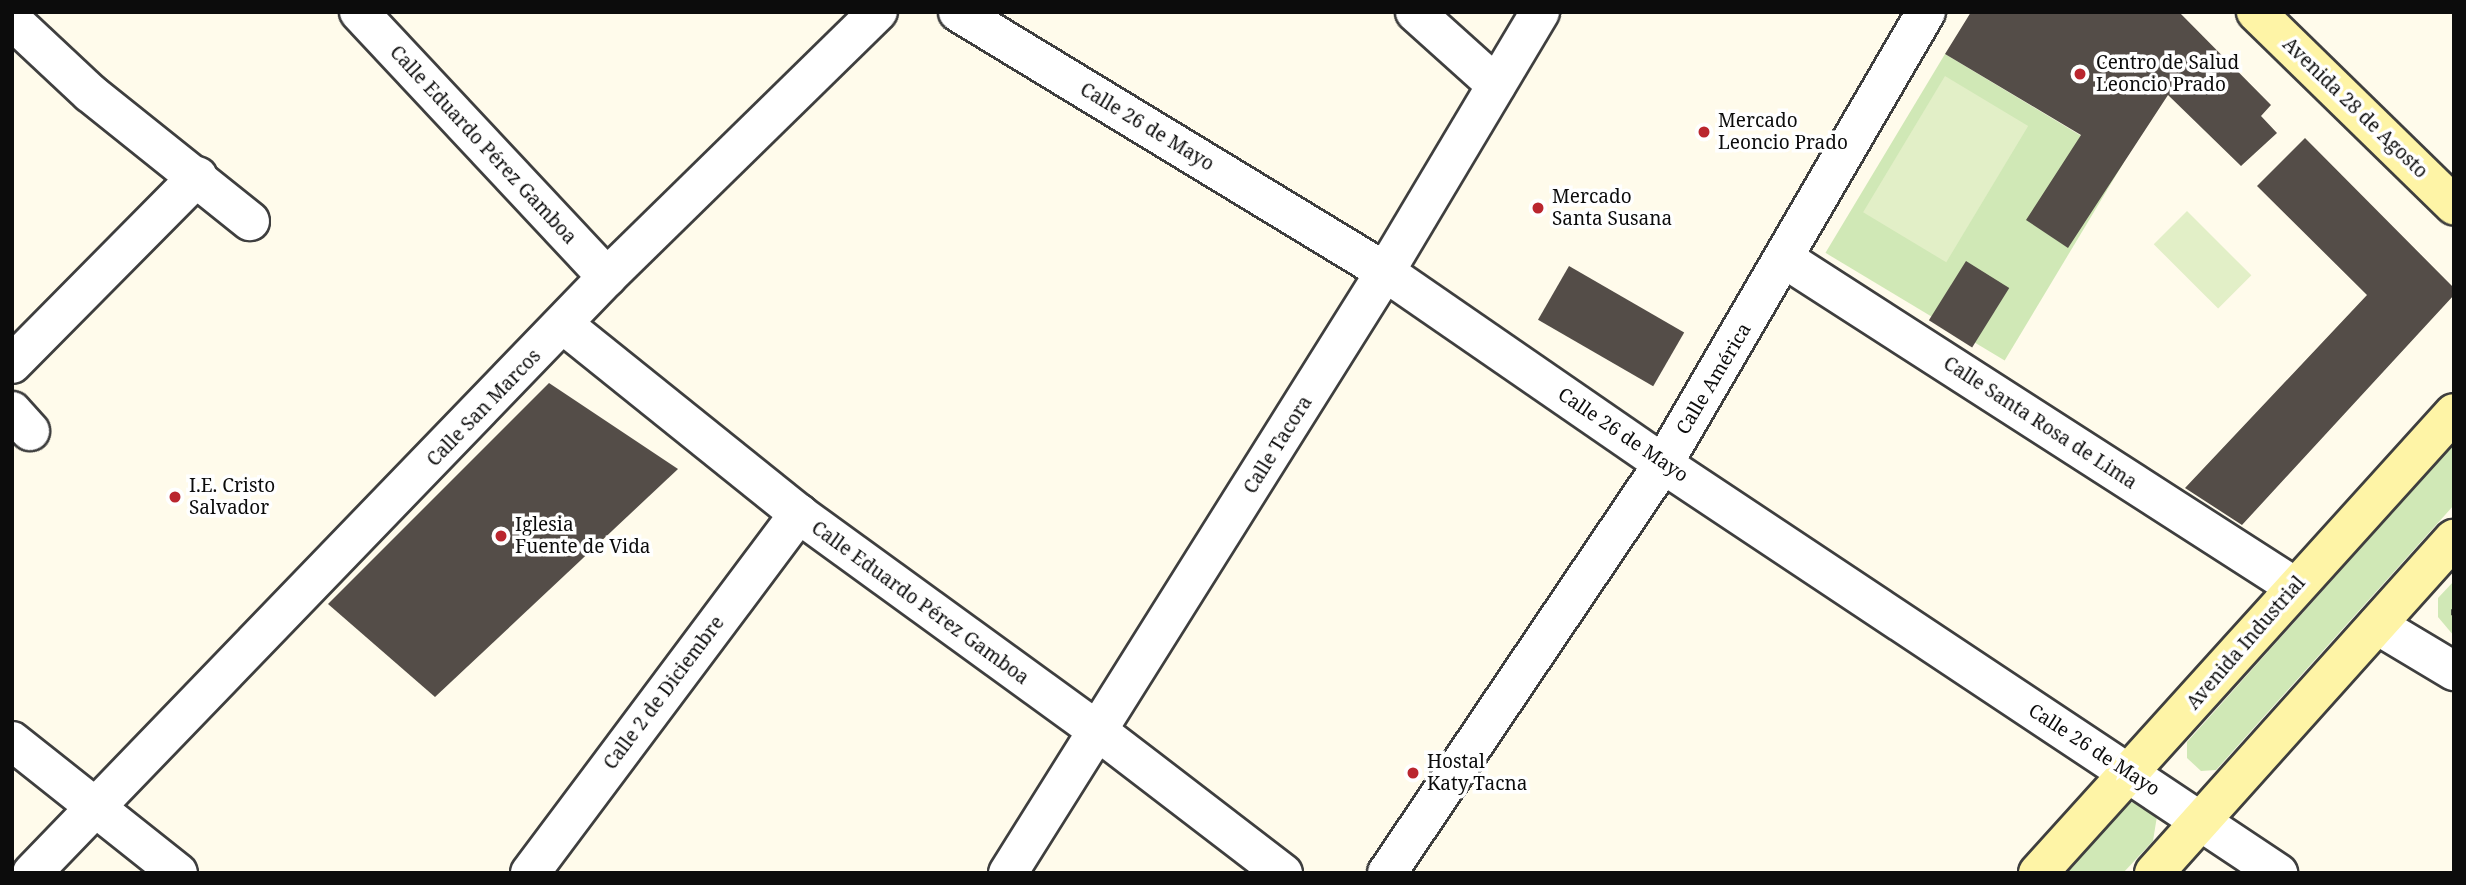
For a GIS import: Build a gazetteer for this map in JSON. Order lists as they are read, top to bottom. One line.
{"streets":{"main road":["Avenida 28 de Agosto","Avenida Industrial"],"street":["Calle 26 de Mayo","Calle Eduardo Pérez Gamboa","Calle América","Calle San Marcos","Calle Santa Rosa de Lima","Calle Tacora","Calle 2 de Diciembre"]},"crossings":[["Calle 26 de Mayo","Calle América"],["Calle 26 de Mayo","Calle Tacora"],["Calle 26 de Mayo","Avenida Industrial"],["Calle Eduardo Pérez Gamboa","Calle San Marcos"],["Calle Eduardo Pérez Gamboa","Calle Tacora"],["Calle Eduardo Pérez Gamboa","Calle 2 de Diciembre"],["Calle América","Calle Santa Rosa de Lima"],["Calle Santa Rosa de Lima","Avenida Industrial"]],"places":["Centro de Salud Leoncio Prado","Mercado Leoncio Prado","Mercado Santa Susana","I.E. Cristo Salvador","Iglesia Fuente de Vida","Hostal Katy Tacna"]}
